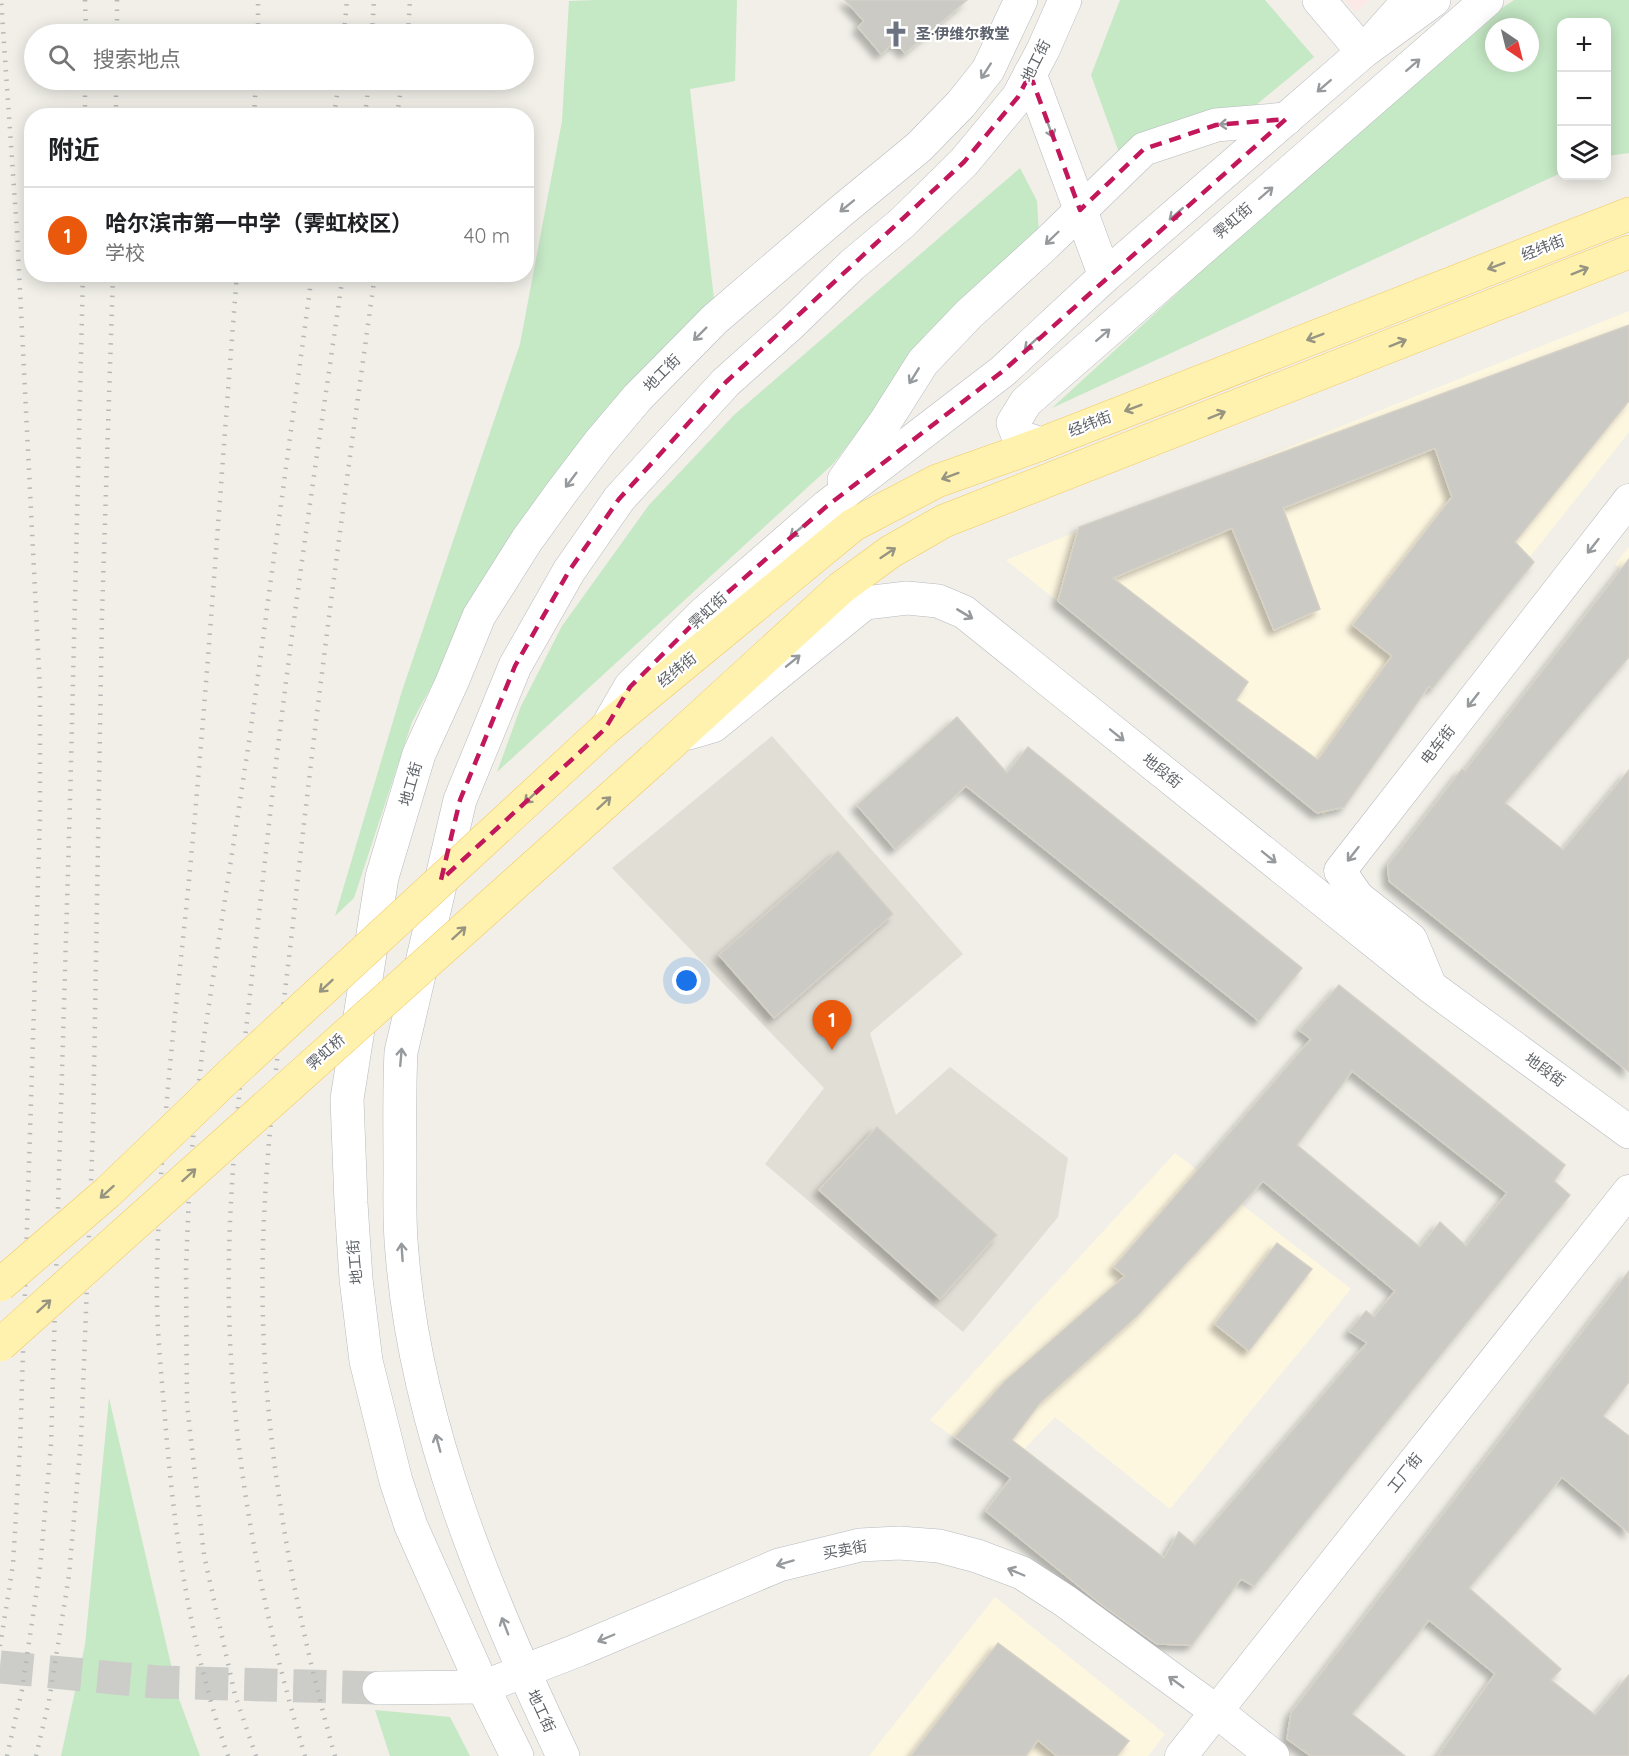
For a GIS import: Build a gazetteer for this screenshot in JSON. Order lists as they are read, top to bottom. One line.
{"streets":{"main road":["地工街","霁虹街","经纬街","地段街","霁虹桥","买卖街"],"street":["电车街","工厂街"]},"crossings":[["地工街","买卖街"],["霁虹街","经纬街"],["电车街","地段街"],["地段街","霁虹桥"],["工厂街","买卖街"]],"one_way":["电车街","地段街","买卖街"],"places":{"church":["圣·伊维尔教堂"]},"north":"bottom right","page":{"map_buttons":["+","−"],"search":"搜索地点","heading":"附近","list":[{"mark":"1","name":"哈尔滨市第一中学（霁虹校区）","note":"学校","value":"40 m"}],"pins":"1"}}
